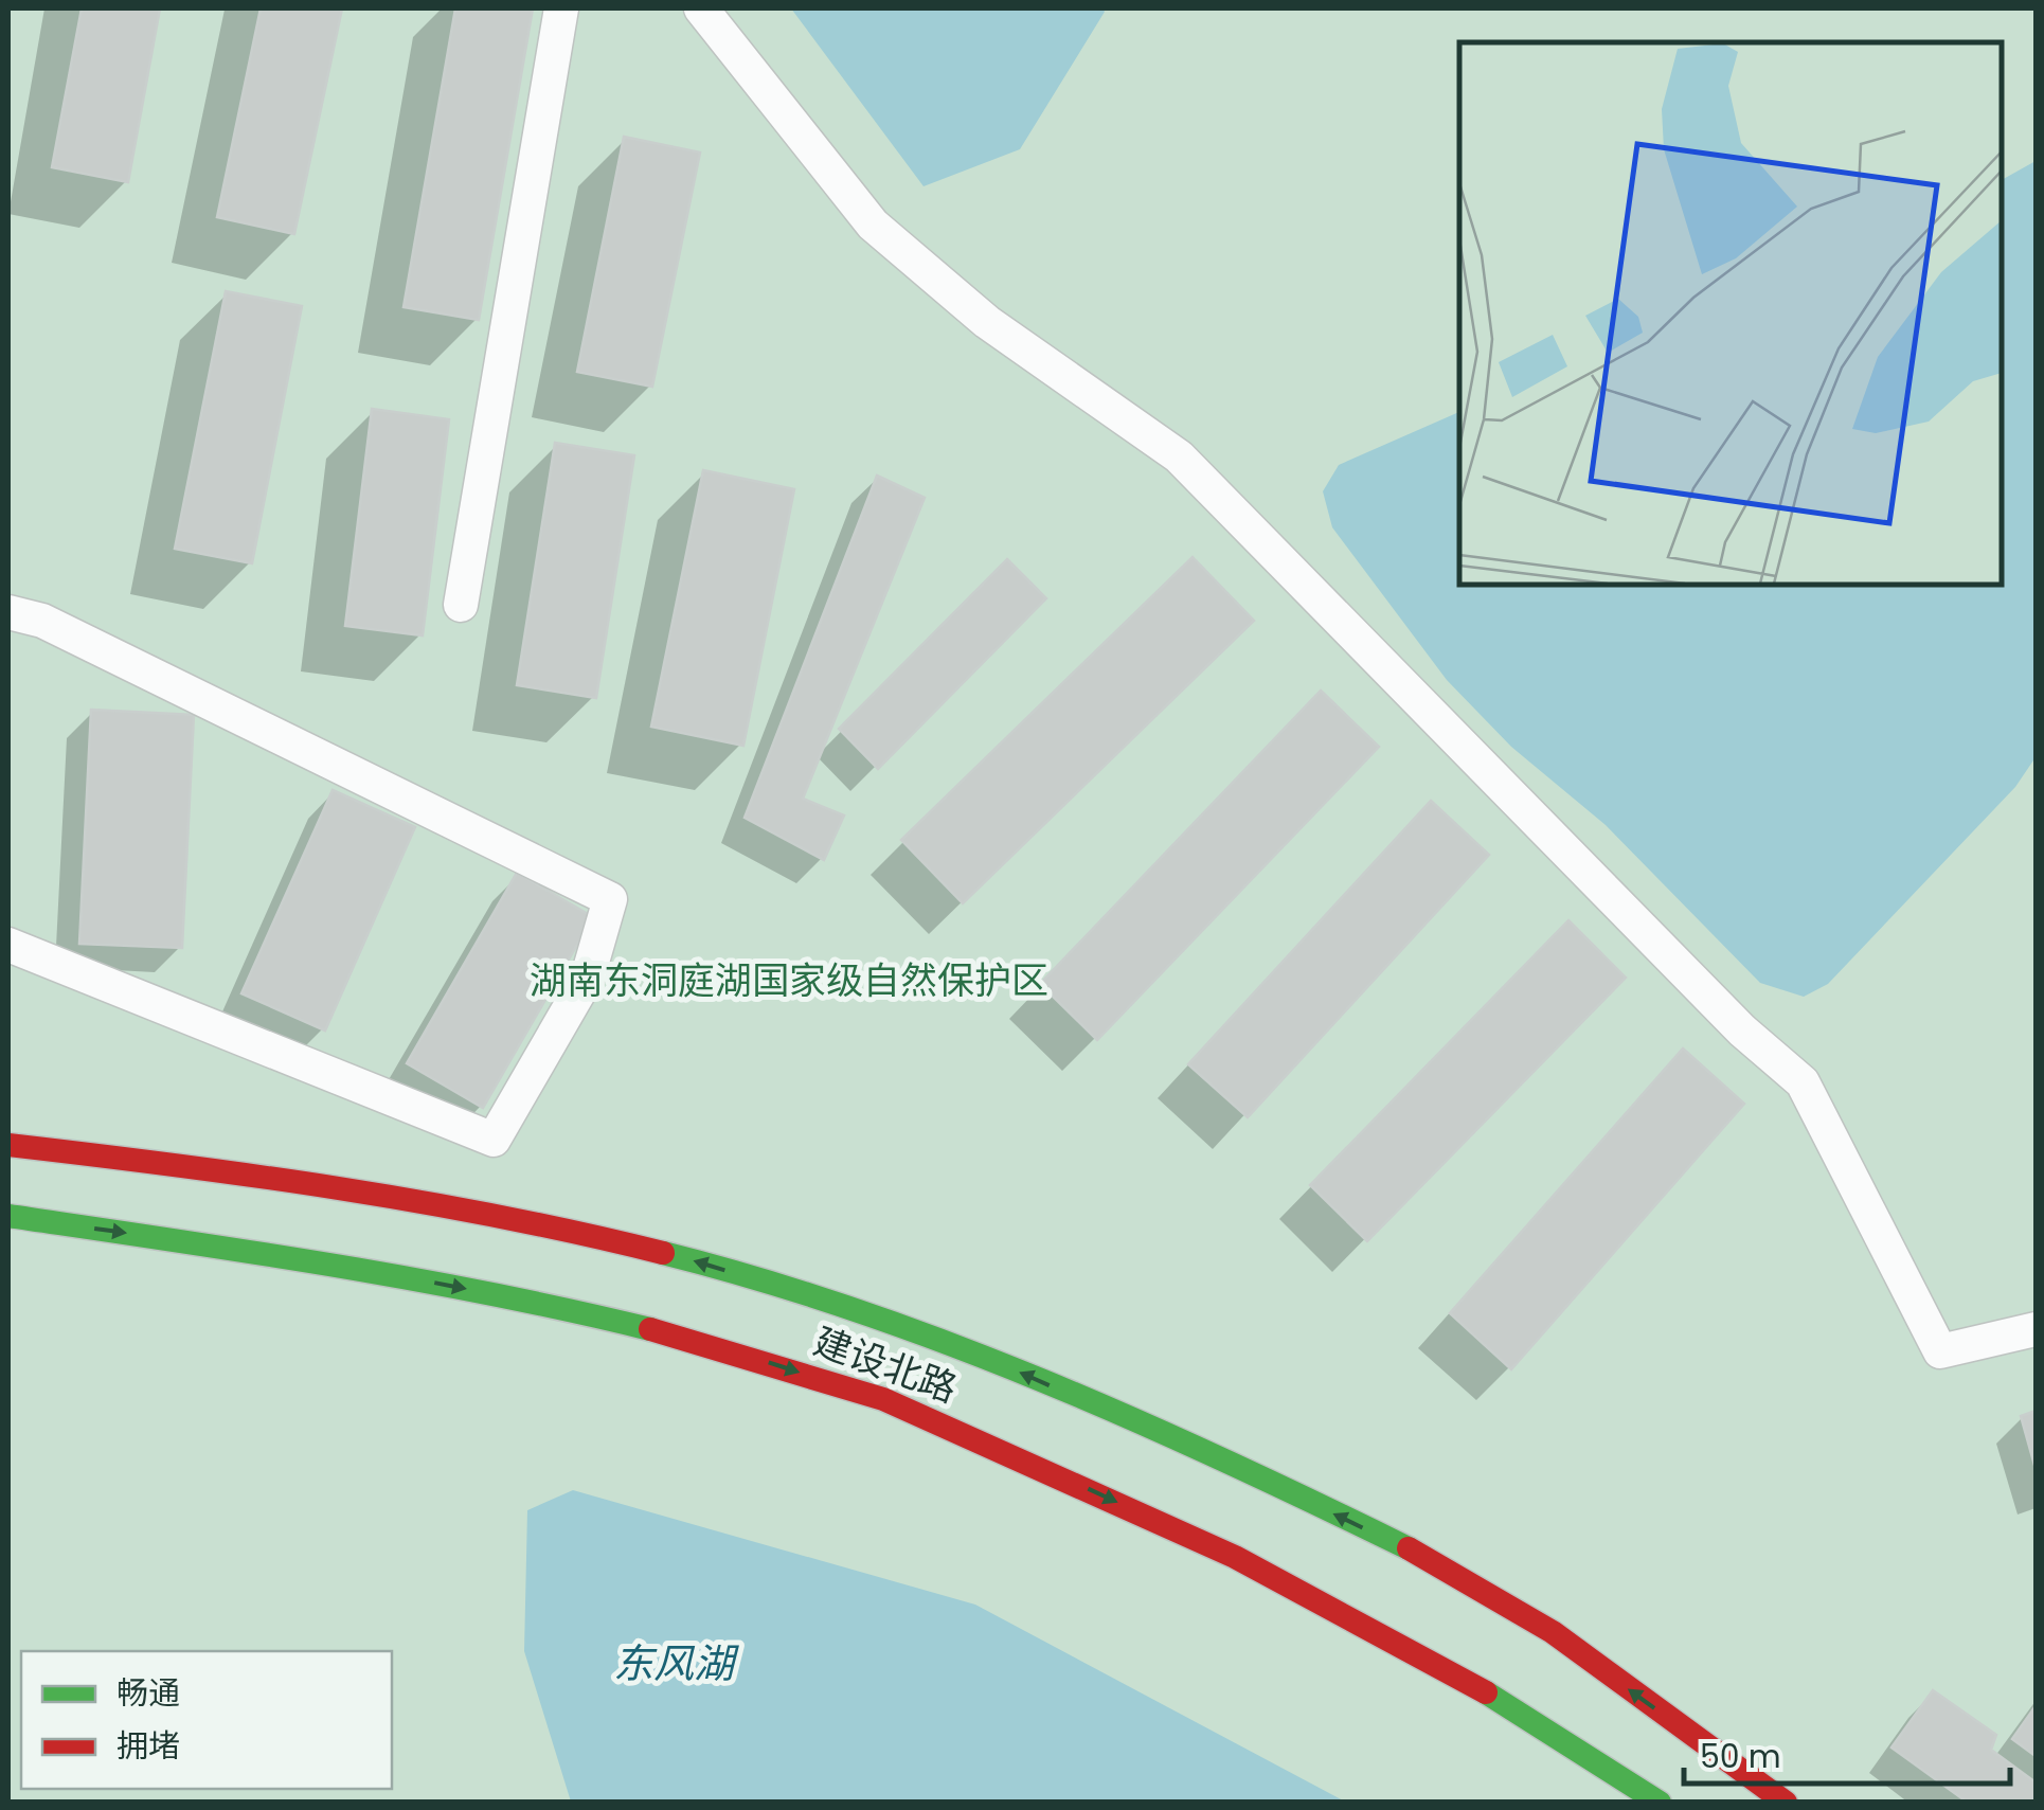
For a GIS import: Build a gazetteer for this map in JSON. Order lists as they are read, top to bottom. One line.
{"streets":{"main road":["建设北路"]},"water":["东风湖"],"parks":["湖南东洞庭湖国家级自然保护区"],"legend":["畅通","拥堵"],"scale_bar":"50 m"}
